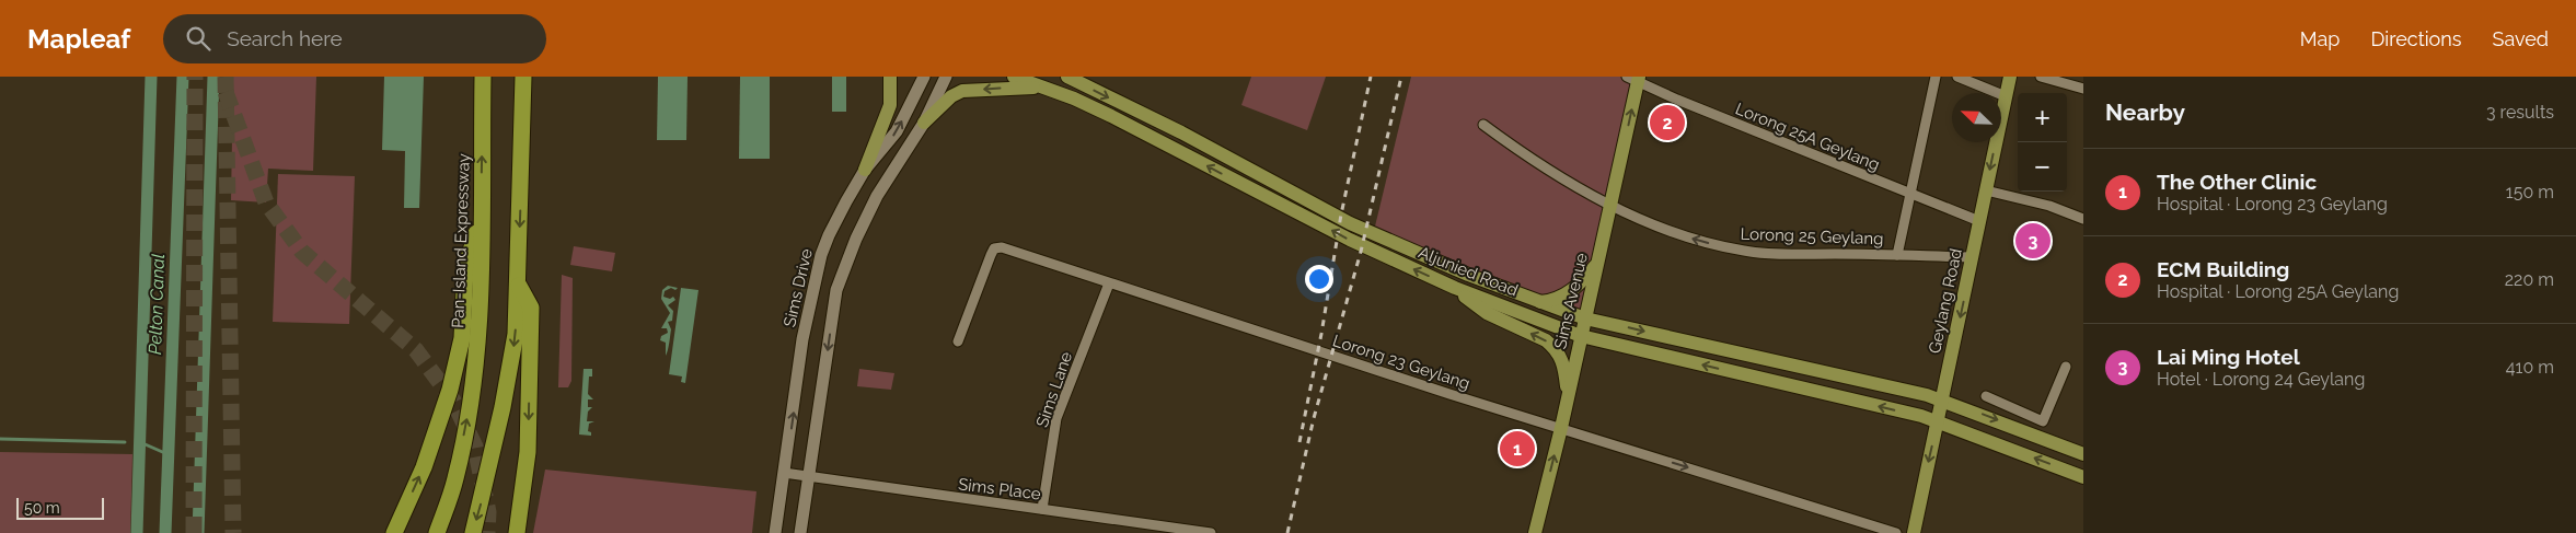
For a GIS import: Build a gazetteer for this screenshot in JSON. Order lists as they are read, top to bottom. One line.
{"streets":{"highway":["Pan-Island Expressway"],"main road":["Aljunied Road","Sims Avenue","Geylang Road"],"street":["Lorong 25A Geylang","Lorong 25 Geylang","Sims Drive","Lorong 23 Geylang","Sims Lane","Sims Place"]},"crossings":[["Lorong 25A Geylang","Sims Avenue"],["Lorong 25A Geylang","Geylang Road"],["Lorong 25 Geylang","Sims Avenue"],["Lorong 25 Geylang","Geylang Road"],["Aljunied Road","Sims Avenue"],["Aljunied Road","Geylang Road"],["Sims Drive","Sims Place"],["Sims Avenue","Lorong 23 Geylang"],["Lorong 23 Geylang","Sims Lane"],["Sims Lane","Sims Place"]],"one_way":["Lorong 25 Geylang","Sims Avenue","Geylang Road"],"water":["Pelton Canal"],"scale_bar":"50 m","north":"top left","page":{"header":"Mapleaf","search":"Search here","nav":["Map","Directions","Saved"],"heading":["Nearby","3 results"],"map_buttons":["+","−"],"pins":["2","3","1"],"list":[{"mark":"1","name":"The Other Clinic","note":"Hospital · Lorong 23 Geylang","value":"150 m"},{"mark":"2","name":"ECM Building","note":"Hospital · Lorong 25A Geylang","value":"220 m"},{"mark":"3","name":"Lai Ming Hotel","note":"Hotel · Lorong 24 Geylang","value":"410 m"}],"scale":"50 m"}}
